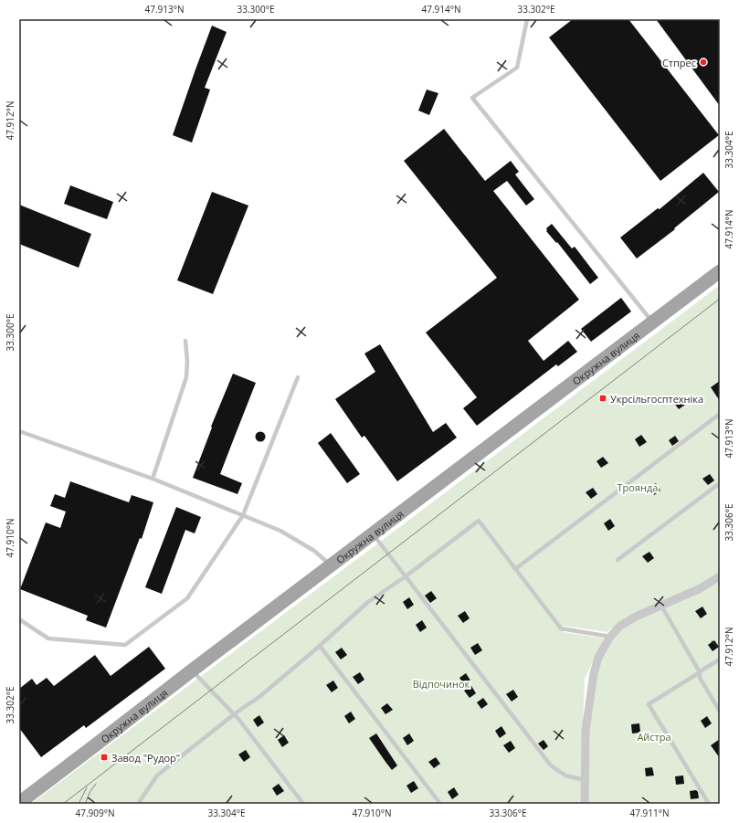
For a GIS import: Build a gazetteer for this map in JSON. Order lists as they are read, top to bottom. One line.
{"streets":{"main road":["Окружна вулиця"]},"parks":["Троянда","Відпочинок","Айстра"],"places":{"other":["Стпрес"],"transit":["Укрсільгосптехніка","Завод \"Рудор\""]},"coordinates":["47.913°N","33.300°E","47.914°N","33.302°E","47.912°N","33.304°E","33.306°E","47.910°N","47.909°N","47.911°N"]}
